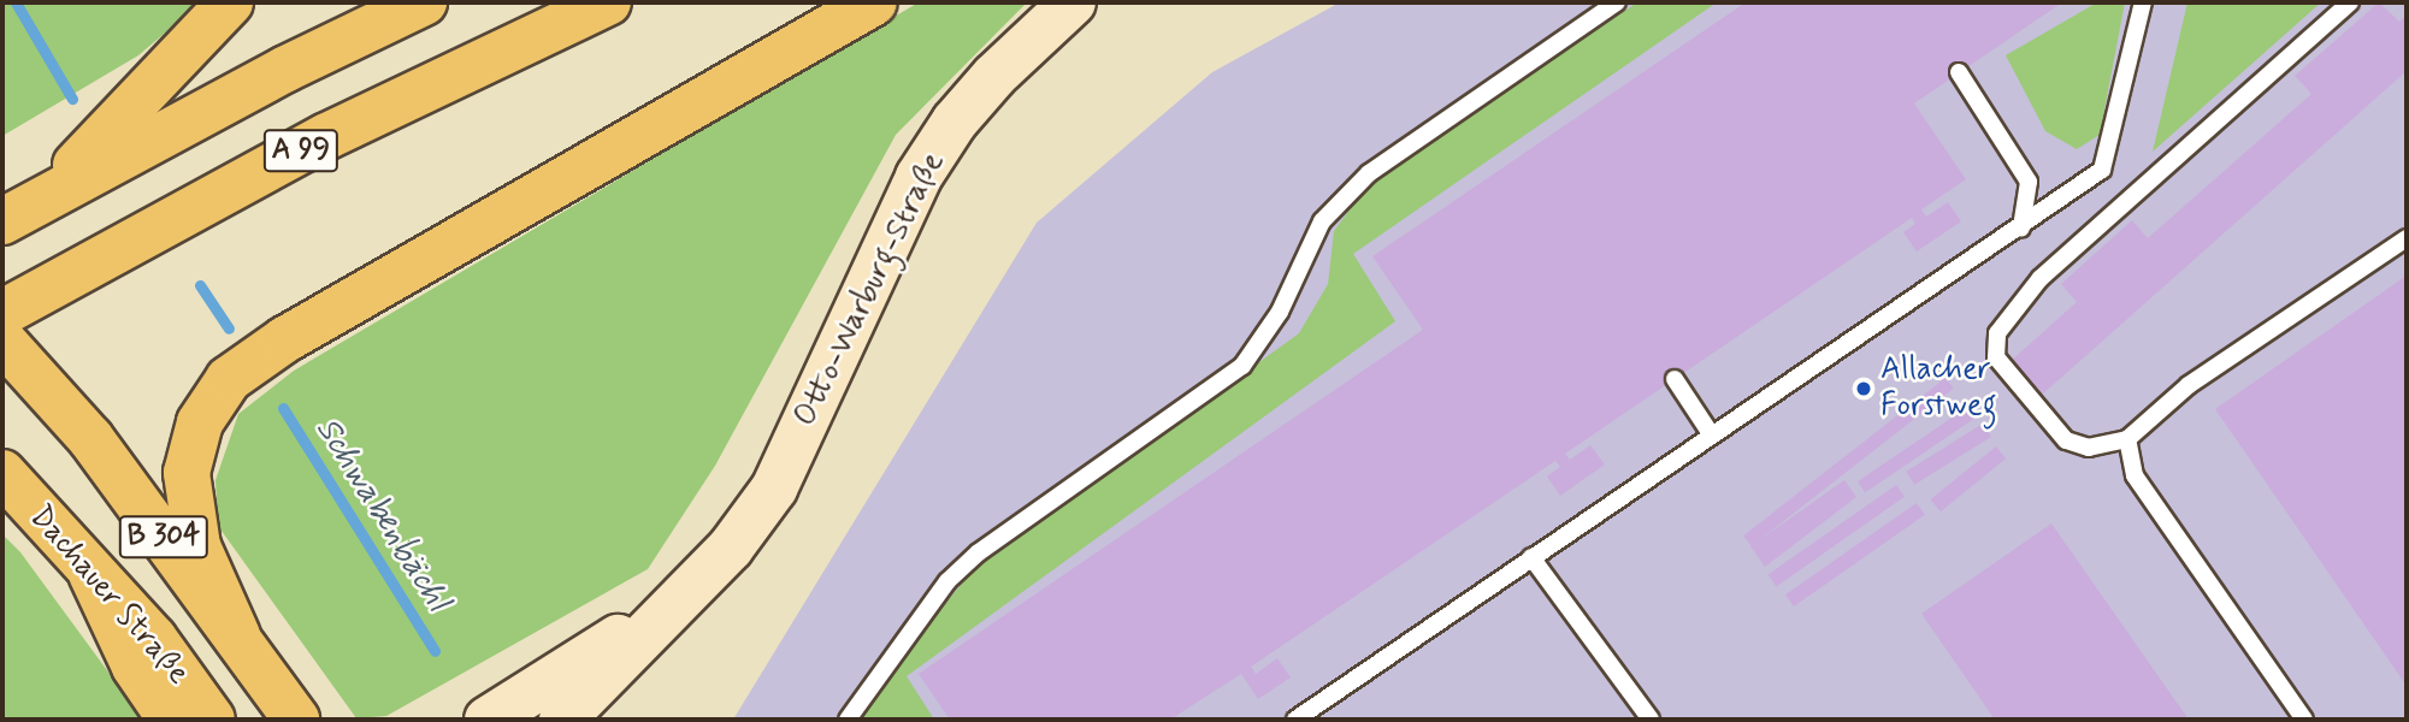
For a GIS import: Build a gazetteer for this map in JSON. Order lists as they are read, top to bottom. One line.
{"streets":{"main road":["A 99","Otto-Warburg-Straße","B 304","Dachauer Straße"]},"water":["Schwabenbächl"],"places":["Allacher Forstweg"]}
